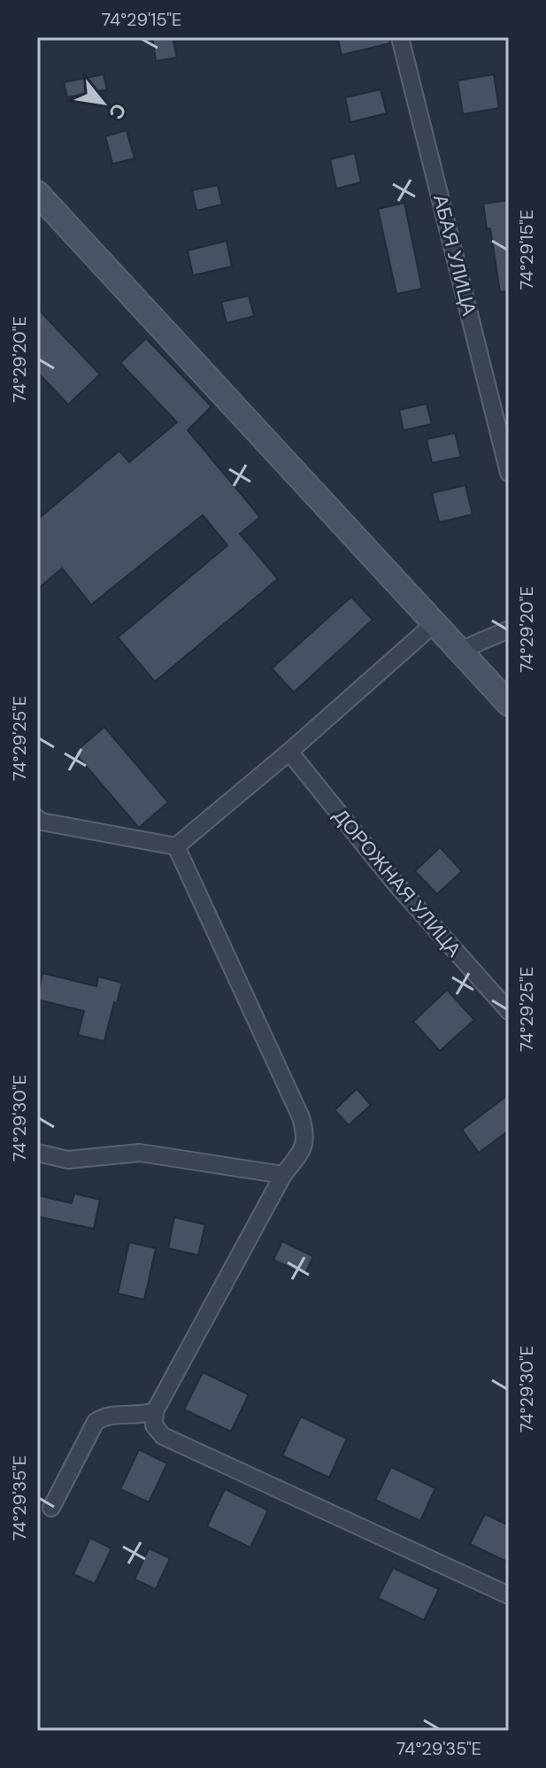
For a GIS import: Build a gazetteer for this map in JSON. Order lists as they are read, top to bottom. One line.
{"streets":{"street":["АБАЯ УЛИЦА","ДОРОЖНАЯ УЛИЦА"]},"north":"bottom right","coordinates":["74°29'15\"E","74°29'20\"E","74°29'25\"E","74°29'30\"E","74°29'35\"E"]}
